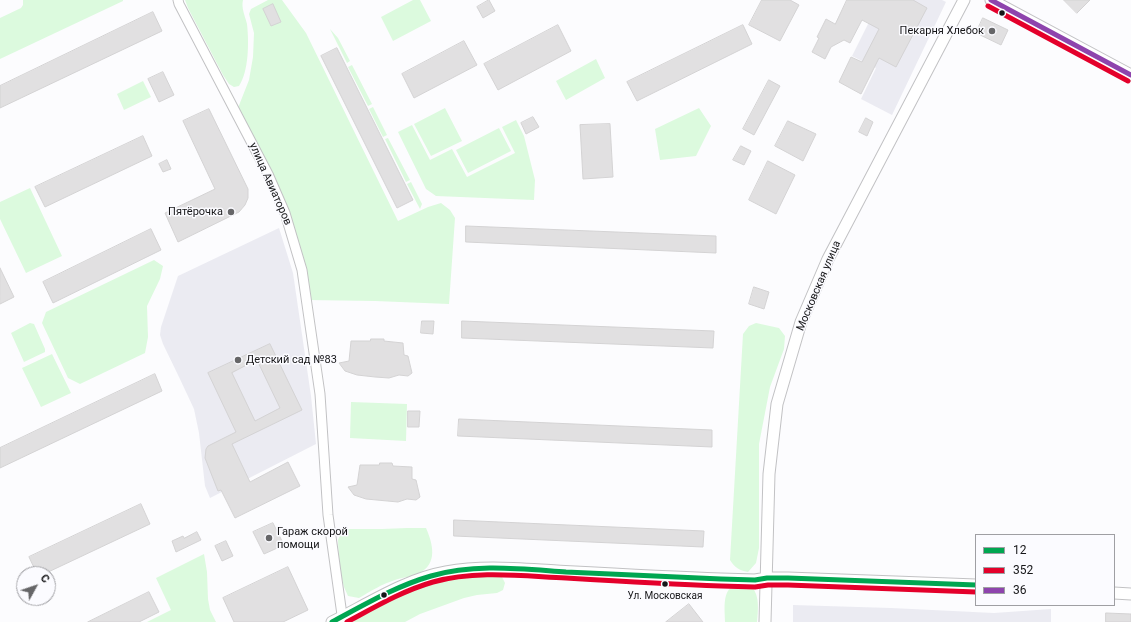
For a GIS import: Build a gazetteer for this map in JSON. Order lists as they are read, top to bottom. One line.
{"streets":{"street":["улица Авиаторов","Московская улица"]},"places":["Пекарня Хлебок","Пятёрочка","Детский сад №83","Гараж скорой помощи","Ул. Московская"],"lines":["transit line 36","transit line 352","transit line 12"],"legend":["12","352","36"],"north":"top right"}
